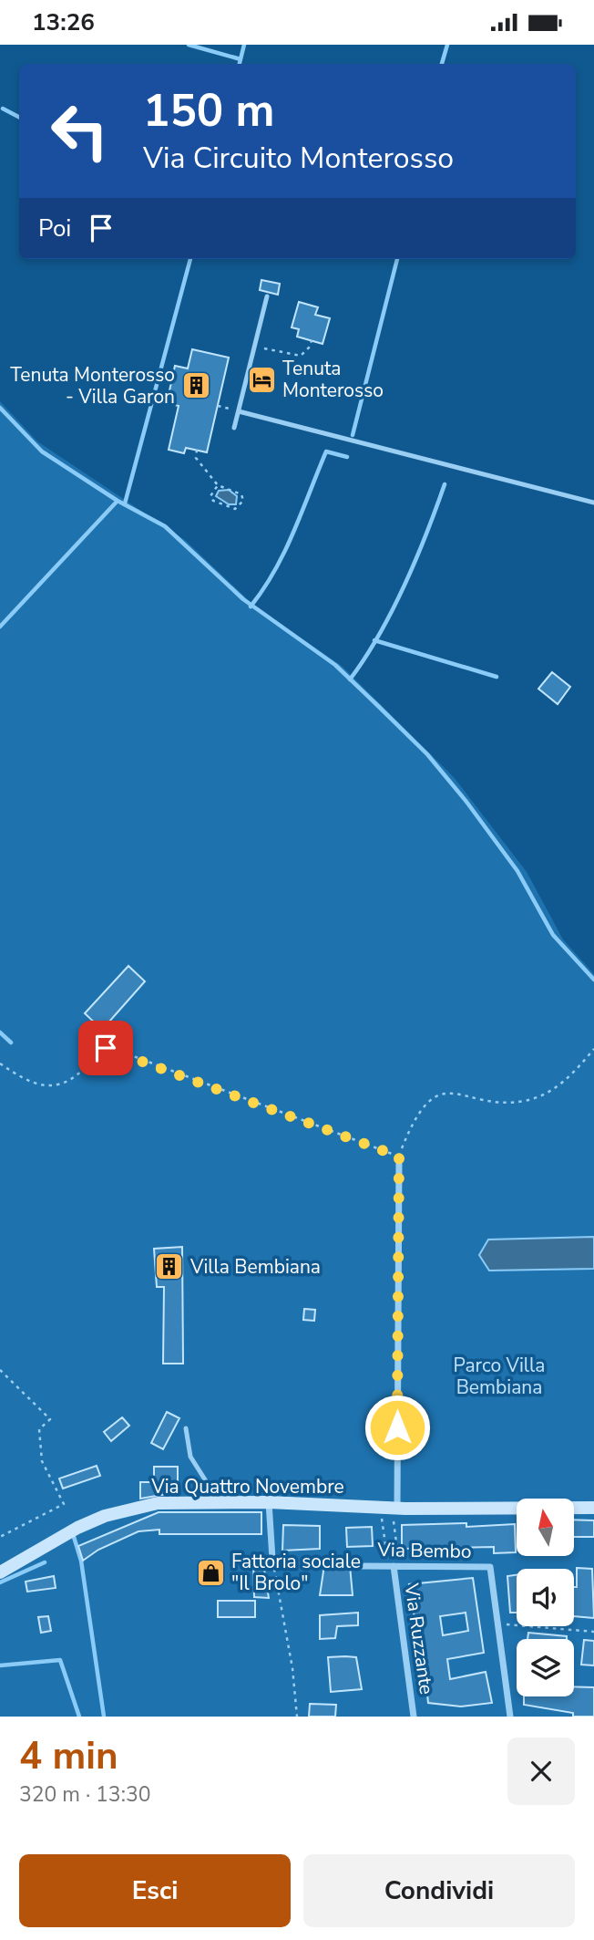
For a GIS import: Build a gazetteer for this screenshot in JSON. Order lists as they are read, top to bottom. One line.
{"streets":{"main road":["Via Quattro Novembre"],"street":["Via Bembo","Via Ruzzante"]},"crossings":[["Via Bembo","Via Ruzzante"]],"parks":["Parco Villa Bembiana"],"places":{"hotel":["Tenuta Monterosso"],"building":["Tenuta Monterosso - Villa Garon","Villa Bembiana"],"shop":["Fattoria sociale \"Il Brolo\""]},"north":"top","page":{"status":"13:26","turn":["150 m","Via Circuito Monterosso"],"then":"Poi","heading":["4 min","320 m · 13:30"],"buttons":["Esci","Condividi"]}}
